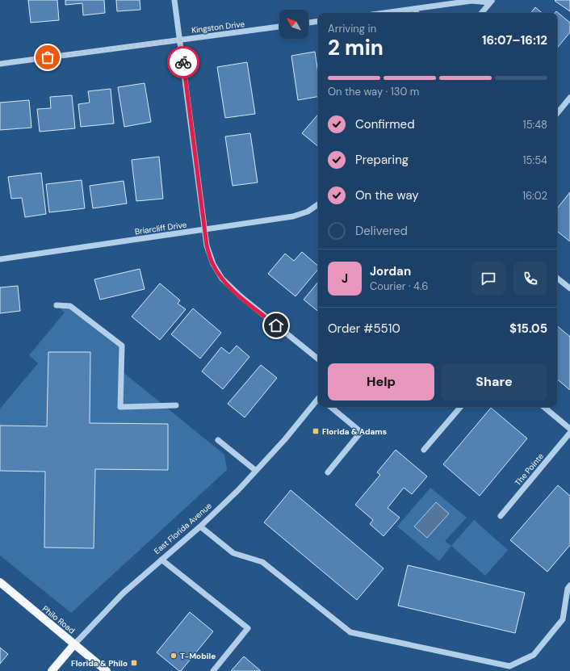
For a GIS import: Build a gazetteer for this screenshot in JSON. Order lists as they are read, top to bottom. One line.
{"streets":{"main road":["East Florida Avenue","Philo Road"],"street":["Kingston Drive","Briarcliff Drive","The Pointe"]},"crossings":[["East Florida Avenue","Philo Road"]],"places":{"transit":["Florida & Adams","Florida & Philo"],"other":["T-Mobile"]},"north":"top left","page":{"heading":["2 min","Arriving in","16:07–16:12"],"panel":["Jordan","Courier · 4.6","Order #5510","$15.05"],"bar":"On the way · 130 m","list":[["Confirmed","15:48"],["Preparing","15:54"],["On the way","16:02"],"Delivered"],"round":"J","buttons":["Help","Share"]}}
